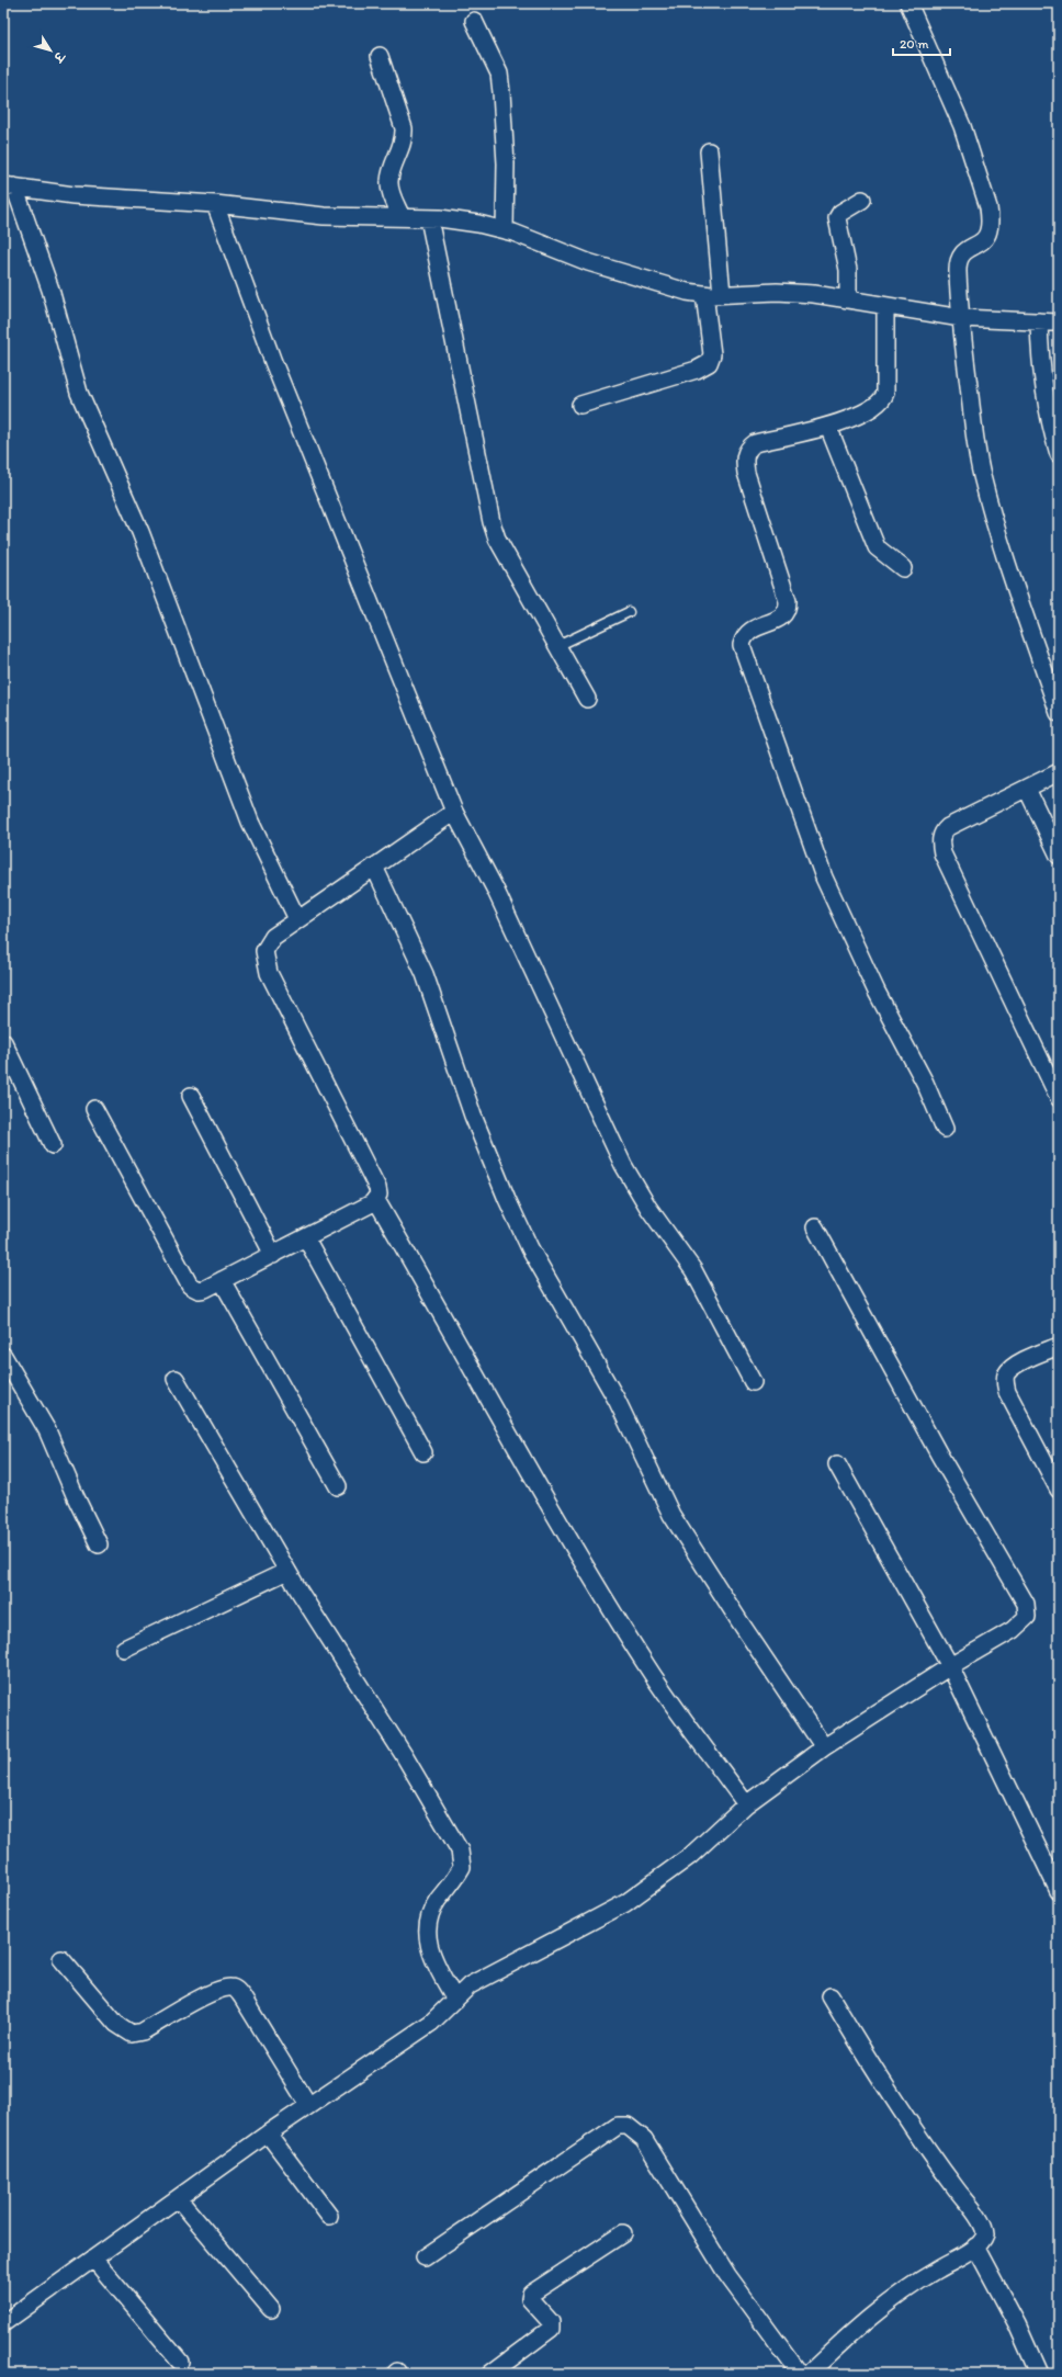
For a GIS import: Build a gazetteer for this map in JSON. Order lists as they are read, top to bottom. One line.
{"scale_bar":"20 m","north":"bottom right"}
